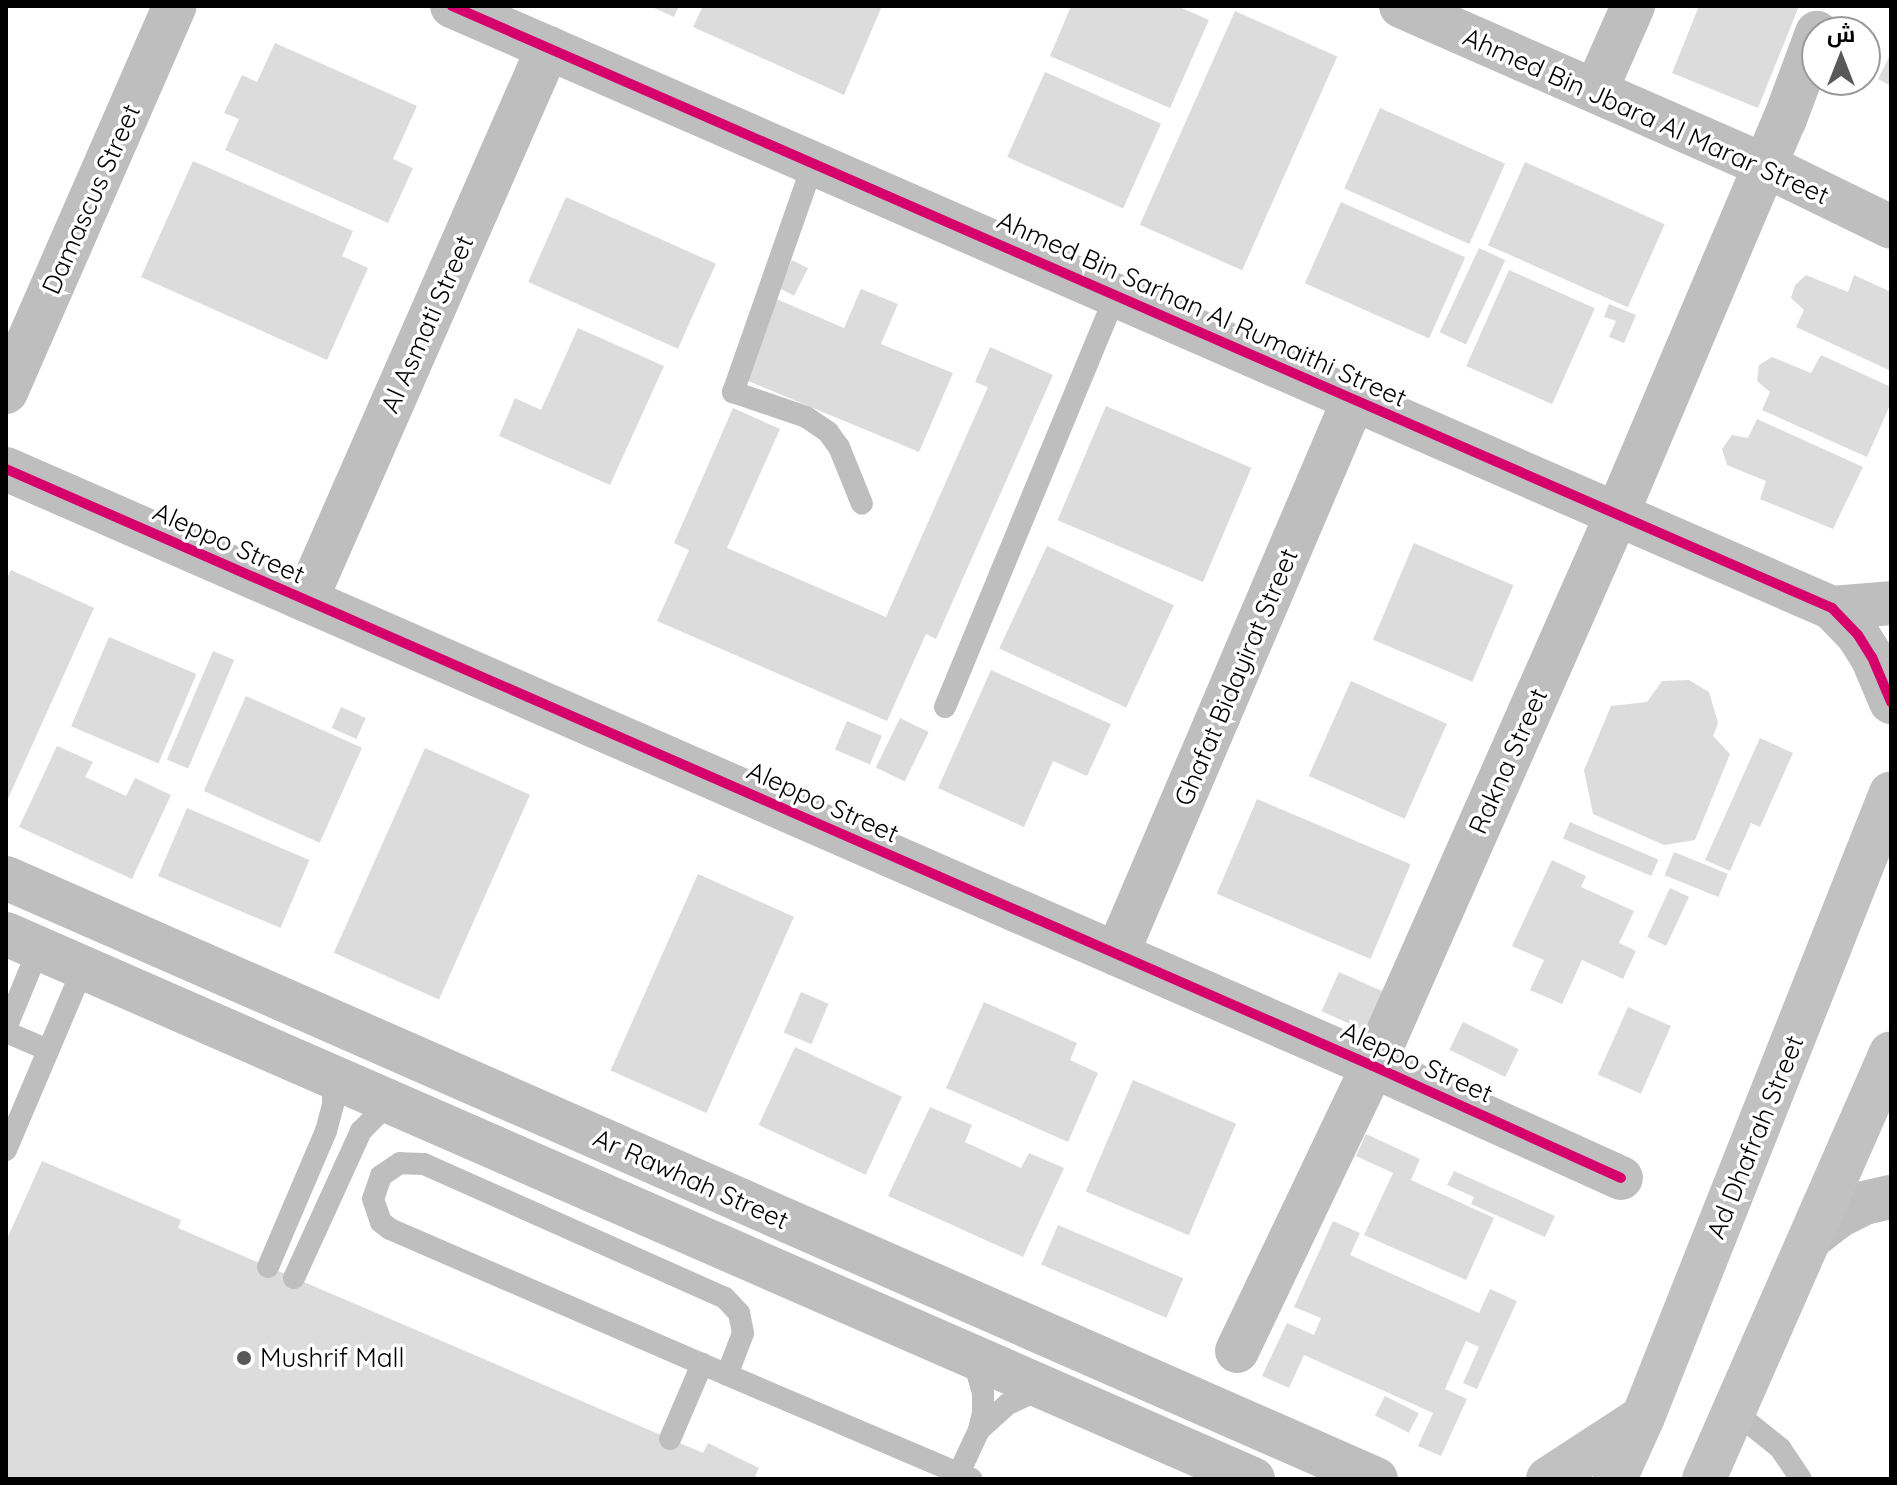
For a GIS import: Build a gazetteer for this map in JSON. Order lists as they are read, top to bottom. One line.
{"streets":{"main road":["Ad Dhafrah Street"],"street":["Ahmed Bin Jbara Al Marar Street","Damascus Street","Ahmed Bin Sarhan Al Rumaithi Street","Al Asmati Street","Aleppo Street","Ghafat Bidayirat Street","Rakna Street","Ar Rawhah Street"]},"crossings":[["Ahmed Bin Jbara Al Marar Street","Rakna Street"],["Ahmed Bin Sarhan Al Rumaithi Street","Al Asmati Street"],["Ahmed Bin Sarhan Al Rumaithi Street","Ghafat Bidayirat Street"],["Ahmed Bin Sarhan Al Rumaithi Street","Rakna Street"],["Al Asmati Street","Aleppo Street"],["Aleppo Street","Ghafat Bidayirat Street"],["Aleppo Street","Rakna Street"]],"places":["Mushrif Mall"],"north":"top"}
